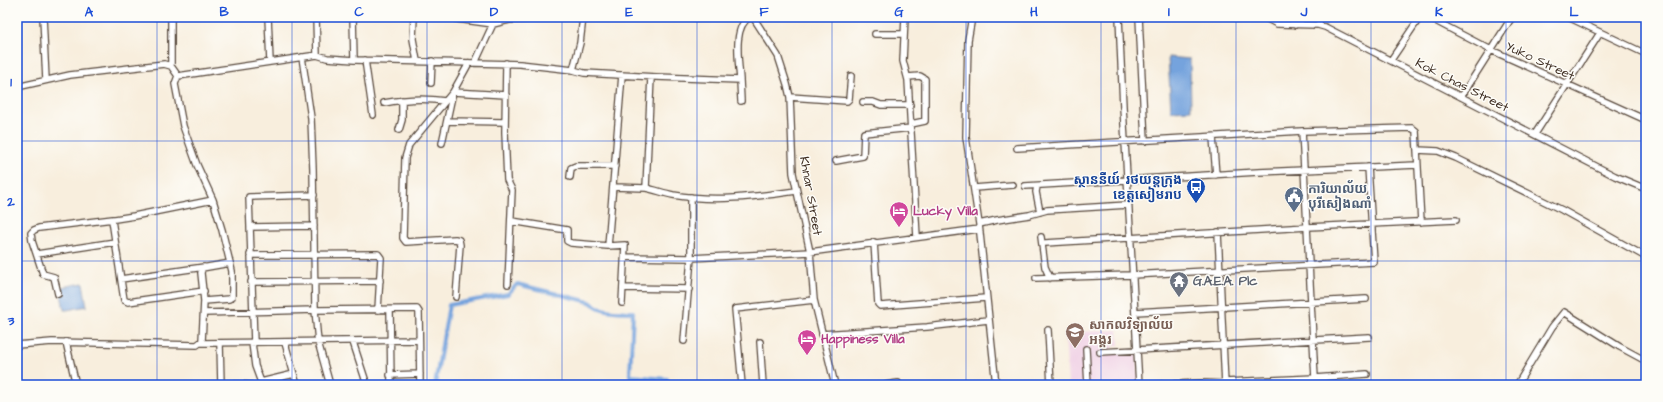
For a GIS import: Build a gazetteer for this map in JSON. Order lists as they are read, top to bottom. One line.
{"streets":{"street":["Yuko Street","Kok Chas Street","Khnar Street"]},"places":{"bus stop":["ស្ថាននីយ៍ រថយន្តក្រុង ខេត្តសៀមរាប"],"public building":["ការិយាល័យ បុរីសៀងណាំ"],"hotel":["Lucky Villa","Happiness Villa"],"temple":["G.A.E.A. Plc"],"school or university":["សាកលវិទ្យាល័យ អង្គរ"]},"grid":{"columns":["A","B","C","D","E","F","G","H","I","J","K","L"],"rows":["1","2","3"]}}
